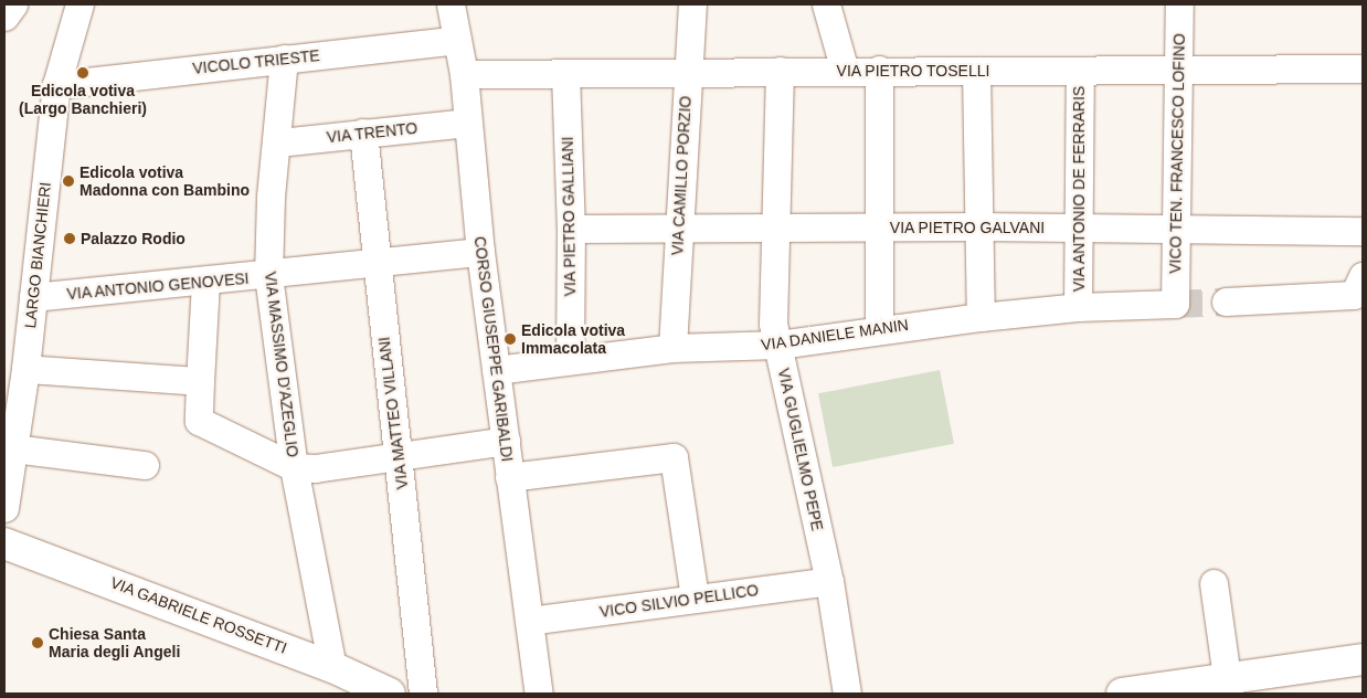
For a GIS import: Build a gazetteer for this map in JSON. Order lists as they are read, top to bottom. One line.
{"streets":{"street":["VICOLO TRIESTE","VIA PIETRO TOSELLI","VIA TRENTO","VICO TEN. FRANCESCO LOFINO","VIA CAMILLO PORZIO","VIA ANTONIO DE FERRARIS","VIA PIETRO GALLIANI","VIA PIETRO GALVANI","LARGO BIANCHIERI","VIA ANTONIO GENOVESI","VIA DANIELE MANIN","CORSO GIUSEPPE GARIBALDI","VIA MASSIMO D'AZEGLIO","VIA MATTEO VILLANI","VIA GUGLIELMO PEPE","VICO SILVIO PELLICO","VIA GABRIELE ROSSETTI"]},"crossings":[["VICOLO TRIESTE","LARGO BIANCHIERI"],["VICOLO TRIESTE","CORSO GIUSEPPE GARIBALDI"],["VICOLO TRIESTE","VIA MASSIMO D'AZEGLIO"],["VIA PIETRO TOSELLI","VICO TEN. FRANCESCO LOFINO"],["VIA PIETRO TOSELLI","VIA CAMILLO PORZIO"],["VIA PIETRO TOSELLI","VIA ANTONIO DE FERRARIS"],["VIA PIETRO TOSELLI","VIA PIETRO GALLIANI"],["VIA PIETRO TOSELLI","CORSO GIUSEPPE GARIBALDI"],["VIA PIETRO TOSELLI","VIA GUGLIELMO PEPE"],["VIA TRENTO","CORSO GIUSEPPE GARIBALDI"],["VIA TRENTO","VIA MASSIMO D'AZEGLIO"],["VIA TRENTO","VIA MATTEO VILLANI"],["VICO TEN. FRANCESCO LOFINO","VIA PIETRO GALVANI"],["VICO TEN. FRANCESCO LOFINO","VIA DANIELE MANIN"],["VIA CAMILLO PORZIO","VIA PIETRO GALVANI"],["VIA CAMILLO PORZIO","VIA DANIELE MANIN"],["VIA ANTONIO DE FERRARIS","VIA PIETRO GALVANI"],["VIA ANTONIO DE FERRARIS","VIA DANIELE MANIN"],["VIA PIETRO GALLIANI","VIA PIETRO GALVANI"],["VIA PIETRO GALLIANI","VIA DANIELE MANIN"],["VIA PIETRO GALVANI","VIA GUGLIELMO PEPE"],["LARGO BIANCHIERI","VIA ANTONIO GENOVESI"],["VIA ANTONIO GENOVESI","CORSO GIUSEPPE GARIBALDI"],["VIA ANTONIO GENOVESI","VIA MASSIMO D'AZEGLIO"],["VIA ANTONIO GENOVESI","VIA MATTEO VILLANI"],["VIA DANIELE MANIN","CORSO GIUSEPPE GARIBALDI"],["VIA DANIELE MANIN","VIA GUGLIELMO PEPE"],["CORSO GIUSEPPE GARIBALDI","VICO SILVIO PELLICO"],["VIA MASSIMO D'AZEGLIO","VIA GABRIELE ROSSETTI"],["VIA GUGLIELMO PEPE","VICO SILVIO PELLICO"]],"places":["Edicola votiva (Largo Banchieri)","Edicola votiva Madonna con Bambino","Palazzo Rodio","Edicola votiva Immacolata","Chiesa Santa Maria degli Angeli"]}
